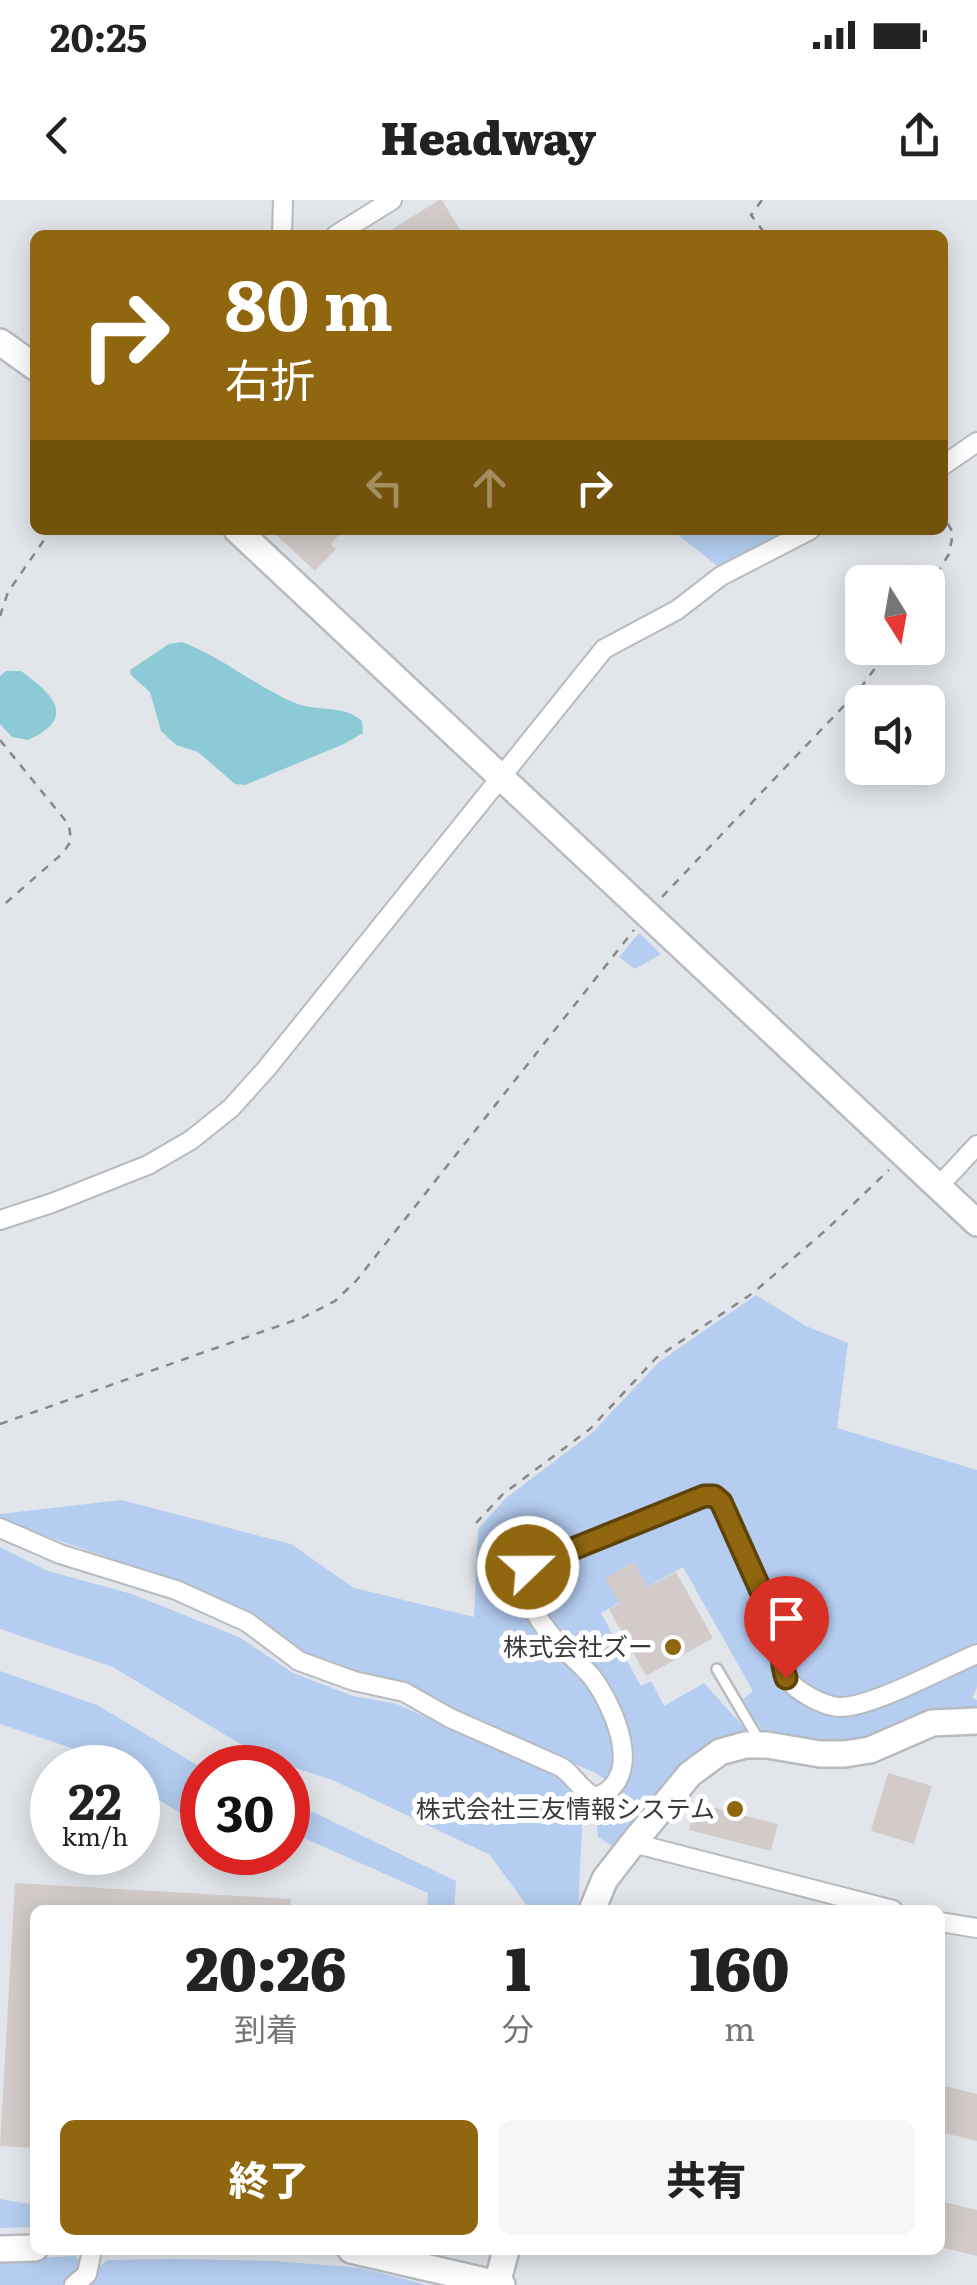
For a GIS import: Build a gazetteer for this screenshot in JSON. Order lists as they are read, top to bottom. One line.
{"places":["株式会社ズー","株式会社三友情報システム"],"north":"bottom","page":{"status":"20:25","header":"Headway","turn":["80 m","右折"],"speed":"22 km/h","limit":"30","eta":["20:26","到着","1","分","160","m"],"buttons":["終了","共有"]}}
